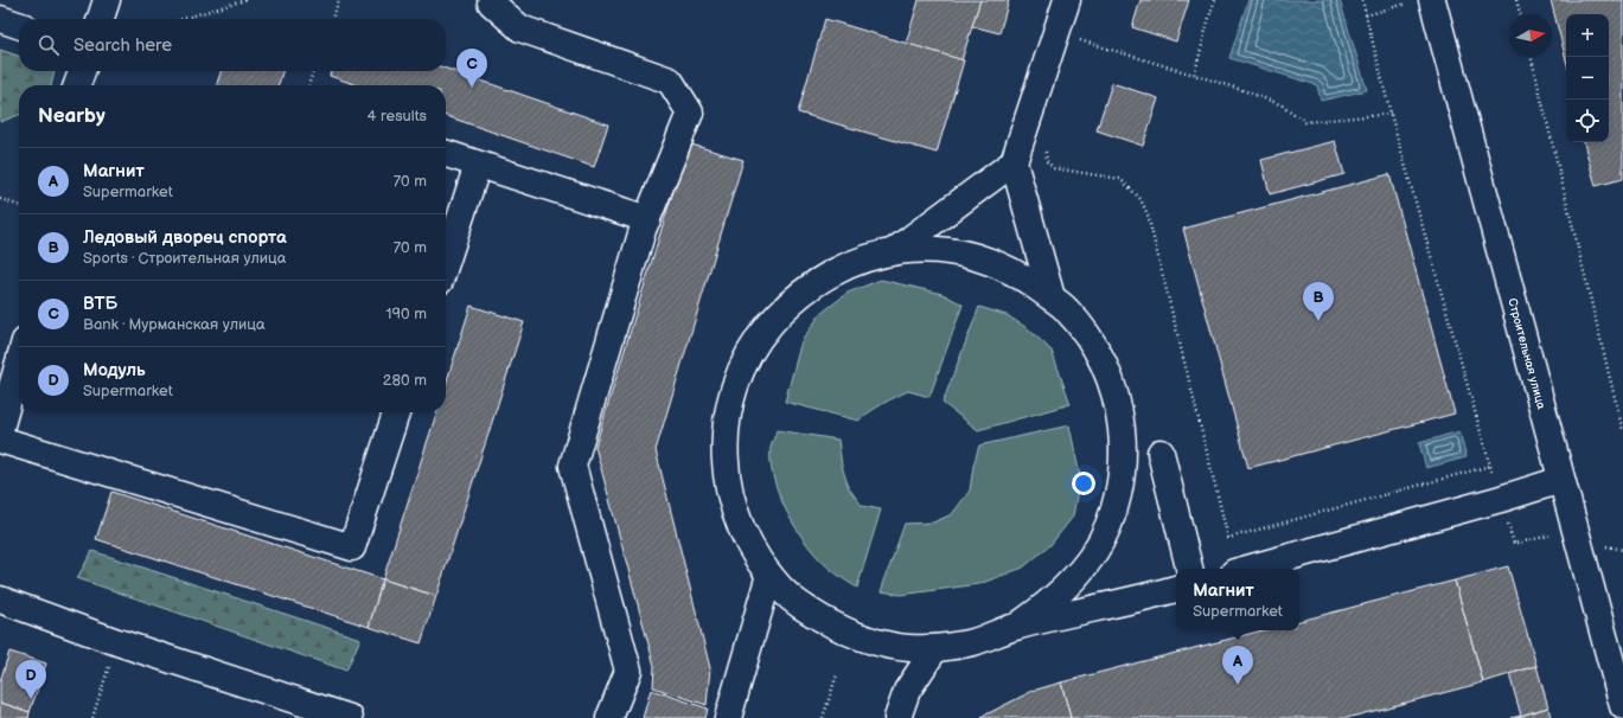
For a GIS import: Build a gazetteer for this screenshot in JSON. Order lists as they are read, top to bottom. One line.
{"streets":{"street":["Строительная улица"]},"north":"right","page":{"map_buttons":["+","−"],"search":"Search here","pins":["C","B","A","D"],"heading":["Nearby","4 results"],"list":[{"mark":"A","name":"Магнит","note":"Supermarket","value":"70 m"},{"mark":"B","name":"Ледовый дворец спорта","note":"Sports · Строительная улица","value":"70 m"},{"mark":"C","name":"ВТБ","note":"Bank · Мурманская улица","value":"190 m"},{"mark":"D","name":"Модуль","note":"Supermarket","value":"280 m"}],"popup":["Магнит","Supermarket"]}}
